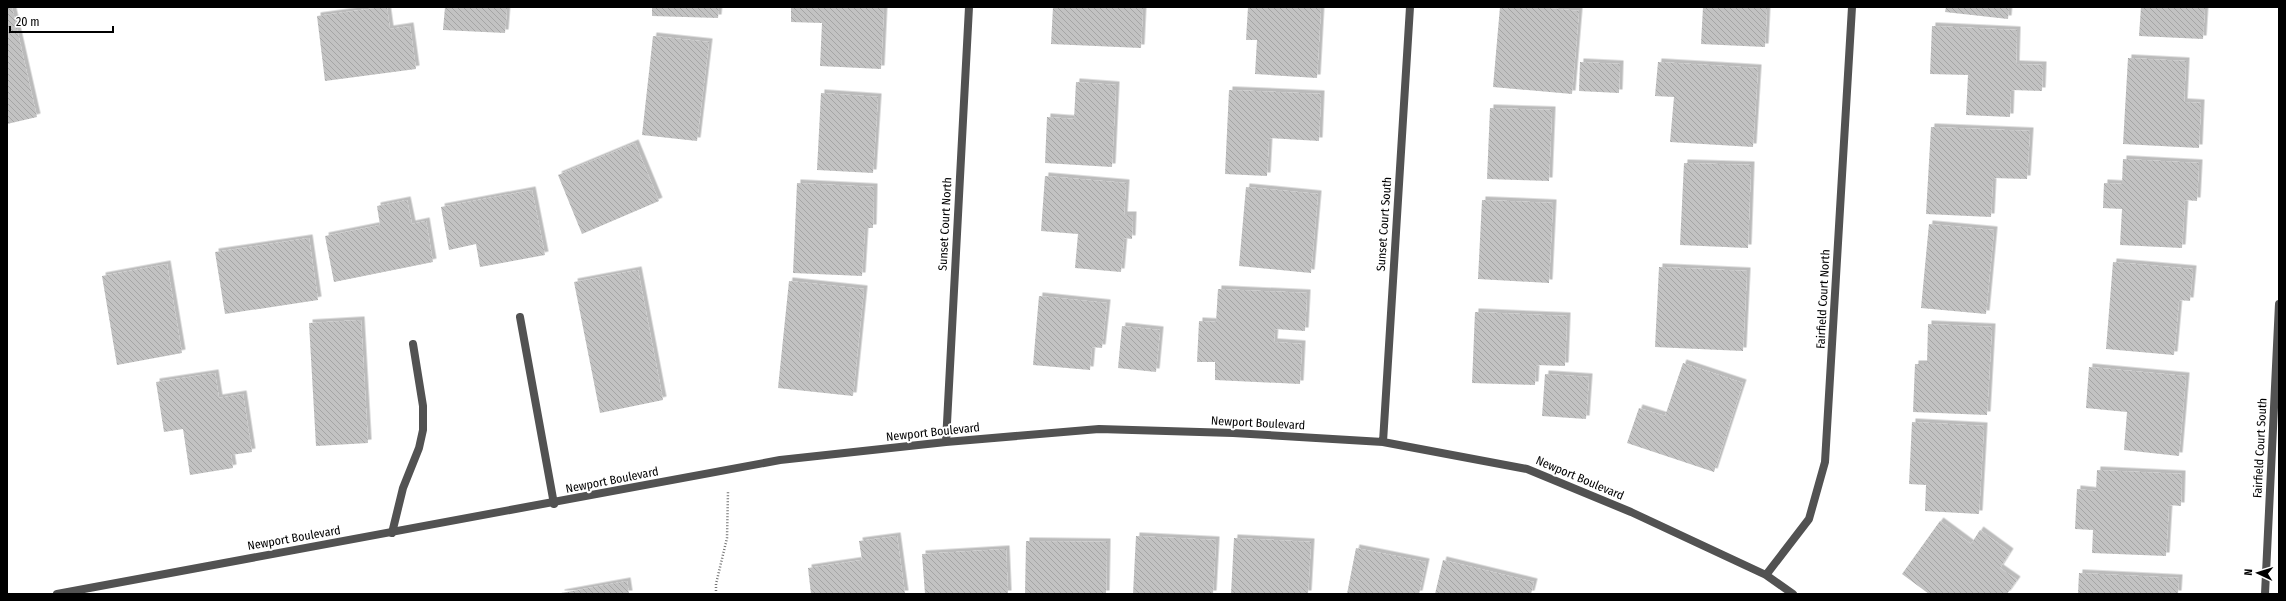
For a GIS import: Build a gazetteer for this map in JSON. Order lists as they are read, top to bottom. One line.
{"streets":{"street":["Sunset Court North","Sunset Court South","Fairfield Court North","Newport Boulevard","Fairfield Court South"]},"crossings":[["Sunset Court North","Newport Boulevard"],["Sunset Court South","Newport Boulevard"],["Fairfield Court North","Newport Boulevard"]],"scale_bar":"20 m","north":"left"}
